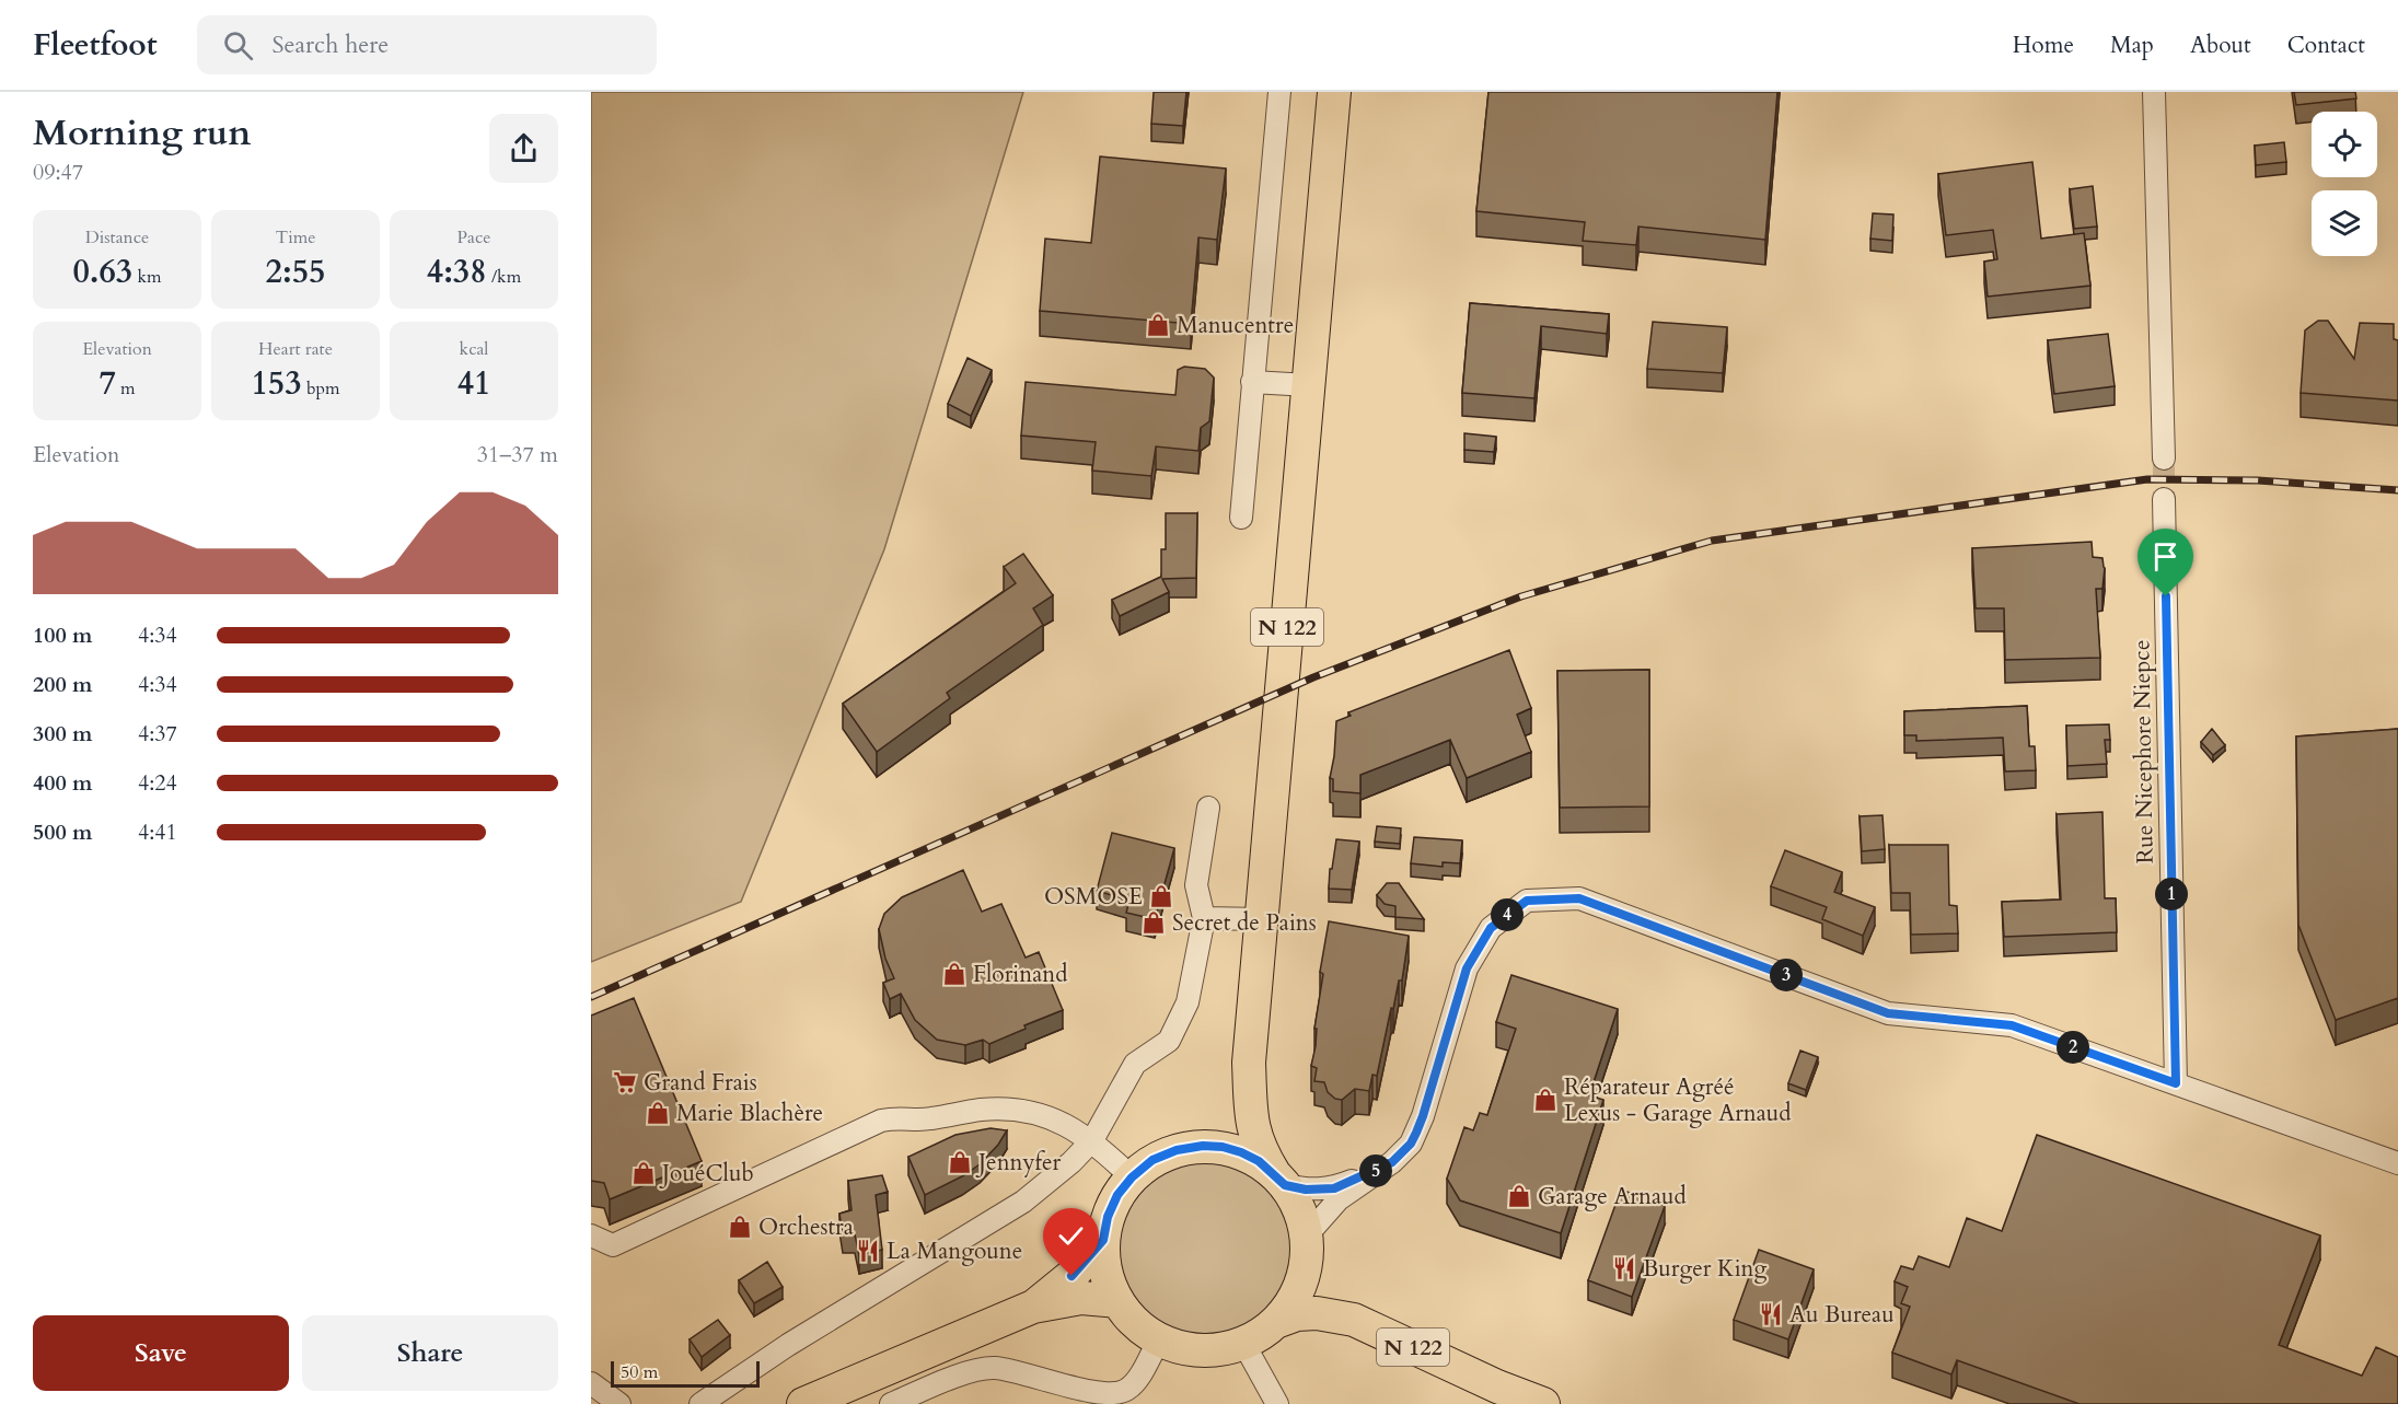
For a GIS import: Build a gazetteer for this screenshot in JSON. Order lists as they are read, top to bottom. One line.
{"streets":{"main road":["N 122"],"street":["Rue Nicephore Niepce"]},"places":{"shop":["Manucentre","OSMOSE","Secret de Pains","Florinand","Réparateur Agréé Lexus - Garage Arnaud","Marie Blachère","Jennyfer","JouéClub","Garage Arnaud","Orchestra"],"supermarket":["Grand Frais"],"restaurant":["La Mangoune","Burger King","Au Bureau"]},"scale_bar":"50 m","page":{"header":"Fleetfoot","search":"Search here","nav":["Home","Map","About","Contact"],"heading":["Morning run","09:47"],"stats":[["Distance","0.63 km"],["Time","2:55"],["Pace","4:38 /km"],["Elevation","7 m"],["Heart rate","153 bpm"],["kcal","41"]],"chart":["Elevation","31–37 m"],"list":[{"name":"100 m","note":"4:34"},{"name":"200 m","note":"4:34"},{"name":"300 m","note":"4:37"},{"name":"400 m","note":"4:24"},{"name":"500 m","note":"4:41"}],"pins":["1","4","3","2","5"],"buttons":["Save","Share"],"scale":"50 m"}}
